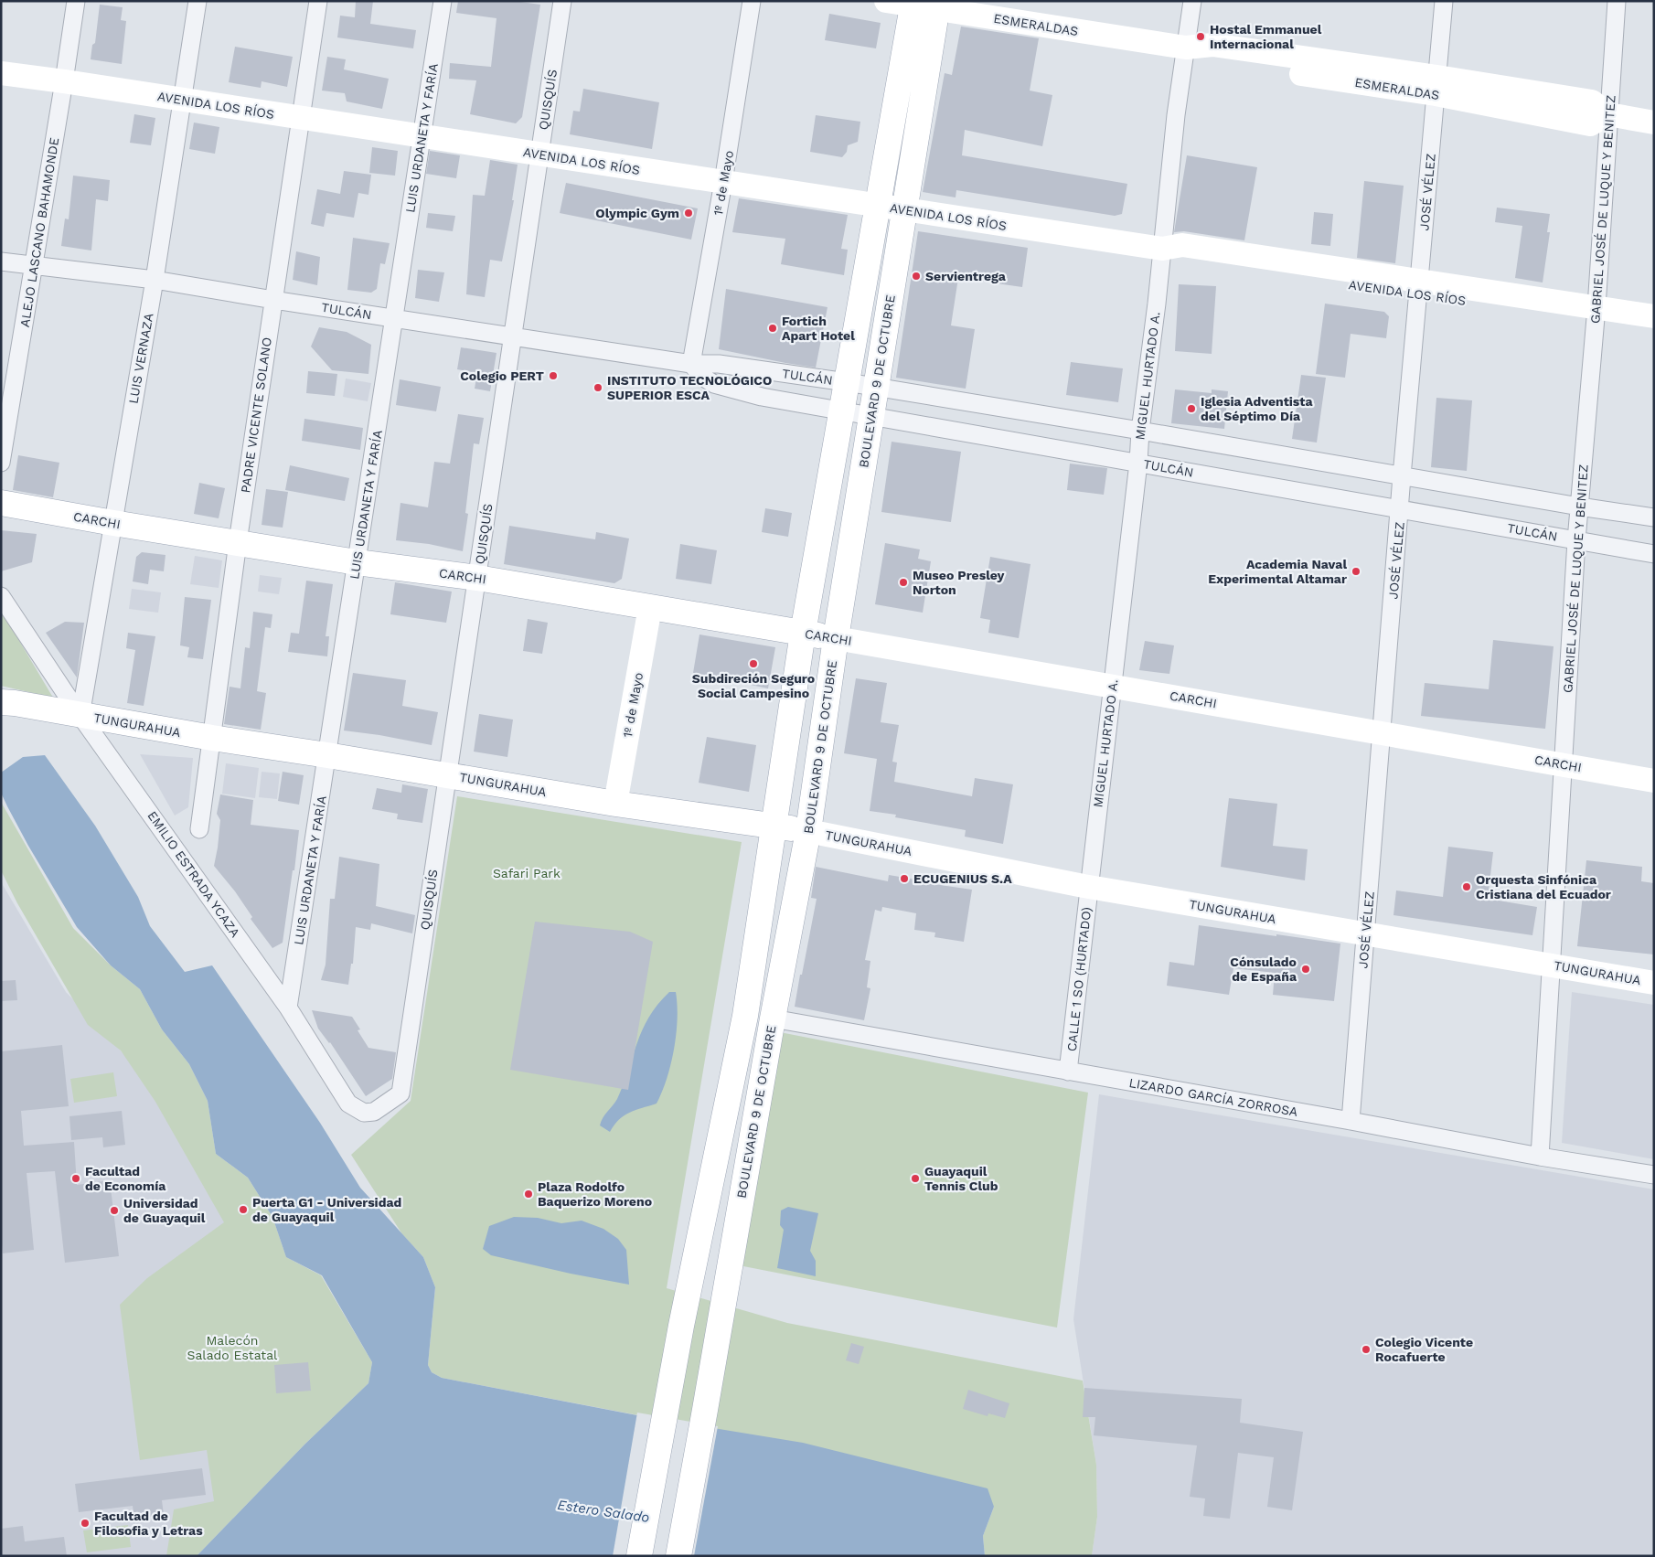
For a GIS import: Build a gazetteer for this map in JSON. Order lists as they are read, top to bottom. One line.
{"streets":{"main road":["ESMERALDAS","AVENIDA LOS RÍOS","1º de Mayo","BOULEVARD 9 DE OCTUBRE","CARCHI","TUNGURAHUA"],"street":["QUISQUÍS","LUIS URDANETA Y FARÍA","JOSÉ VÉLEZ","GABRIEL JOSÉ DE LUQUE Y BENITEZ","ALEJO LASCANO BAHAMONDE","TULCÁN","LUIS VERNAZA","MIGUEL HURTADO A.","PADRE VICENTE SOLANO","EMILIO ESTRADA YCAZA","CALLE 1 SO (HURTADO)","LIZARDO GARCÍA ZORROSA"]},"crossings":[["ESMERALDAS","JOSÉ VÉLEZ"],["ESMERALDAS","GABRIEL JOSÉ DE LUQUE Y BENITEZ"],["ESMERALDAS","MIGUEL HURTADO A."],["ESMERALDAS","BOULEVARD 9 DE OCTUBRE"],["QUISQUÍS","AVENIDA LOS RÍOS"],["QUISQUÍS","TULCÁN"],["QUISQUÍS","CARCHI"],["QUISQUÍS","TUNGURAHUA"],["QUISQUÍS","EMILIO ESTRADA YCAZA"],["AVENIDA LOS RÍOS","LUIS URDANETA Y FARÍA"],["AVENIDA LOS RÍOS","1º de Mayo"],["AVENIDA LOS RÍOS","JOSÉ VÉLEZ"],["AVENIDA LOS RÍOS","GABRIEL JOSÉ DE LUQUE Y BENITEZ"],["AVENIDA LOS RÍOS","ALEJO LASCANO BAHAMONDE"],["AVENIDA LOS RÍOS","LUIS VERNAZA"],["AVENIDA LOS RÍOS","MIGUEL HURTADO A."],["AVENIDA LOS RÍOS","BOULEVARD 9 DE OCTUBRE"],["AVENIDA LOS RÍOS","PADRE VICENTE SOLANO"],["LUIS URDANETA Y FARÍA","TULCÁN"],["LUIS URDANETA Y FARÍA","CARCHI"],["LUIS URDANETA Y FARÍA","TUNGURAHUA"],["LUIS URDANETA Y FARÍA","EMILIO ESTRADA YCAZA"],["1º de Mayo","TULCÁN"],["1º de Mayo","CARCHI"],["1º de Mayo","TUNGURAHUA"],["JOSÉ VÉLEZ","TULCÁN"],["JOSÉ VÉLEZ","CARCHI"],["JOSÉ VÉLEZ","TUNGURAHUA"],["JOSÉ VÉLEZ","LIZARDO GARCÍA ZORROSA"],["GABRIEL JOSÉ DE LUQUE Y BENITEZ","TULCÁN"],["GABRIEL JOSÉ DE LUQUE Y BENITEZ","CARCHI"],["GABRIEL JOSÉ DE LUQUE Y BENITEZ","TUNGURAHUA"],["GABRIEL JOSÉ DE LUQUE Y BENITEZ","LIZARDO GARCÍA ZORROSA"],["ALEJO LASCANO BAHAMONDE","TULCÁN"],["TULCÁN","LUIS VERNAZA"],["TULCÁN","MIGUEL HURTADO A."],["TULCÁN","BOULEVARD 9 DE OCTUBRE"],["TULCÁN","PADRE VICENTE SOLANO"],["LUIS VERNAZA","CARCHI"],["LUIS VERNAZA","TUNGURAHUA"],["LUIS VERNAZA","EMILIO ESTRADA YCAZA"],["MIGUEL HURTADO A.","CARCHI"],["MIGUEL HURTADO A.","TUNGURAHUA"],["MIGUEL HURTADO A.","CALLE 1 SO (HURTADO)"],["BOULEVARD 9 DE OCTUBRE","CARCHI"],["BOULEVARD 9 DE OCTUBRE","TUNGURAHUA"],["BOULEVARD 9 DE OCTUBRE","LIZARDO GARCÍA ZORROSA"],["PADRE VICENTE SOLANO","CARCHI"],["PADRE VICENTE SOLANO","TUNGURAHUA"],["TUNGURAHUA","EMILIO ESTRADA YCAZA"],["TUNGURAHUA","CALLE 1 SO (HURTADO)"],["CALLE 1 SO (HURTADO)","LIZARDO GARCÍA ZORROSA"]],"water":["Estero Salado"],"parks":["Safari Park","Malecón Salado Estatal"],"places":["Hostal Emmanuel Internacional","Olympic Gym","Servientrega","Fortich Apart Hotel","Colegio PERT","INSTITUTO TECNOLÓGICO SUPERIOR ESCA","Iglesia Adventista del Séptimo Día","Academia Naval Experimental Altamar","Museo Presley Norton","Subdireción Seguro Social Campesino","ECUGENIUS S.A","Orquesta Sinfónica Cristiana del Ecuador","Cónsulado de España","Facultad de Economía","Guayaquil Tennis Club","Plaza Rodolfo Baquerizo Moreno","Puerta G1 - Universidad de Guayaquil","Universidad de Guayaquil","Colegio Vicente Rocafuerte","Facultad de Filosofia y Letras"]}
